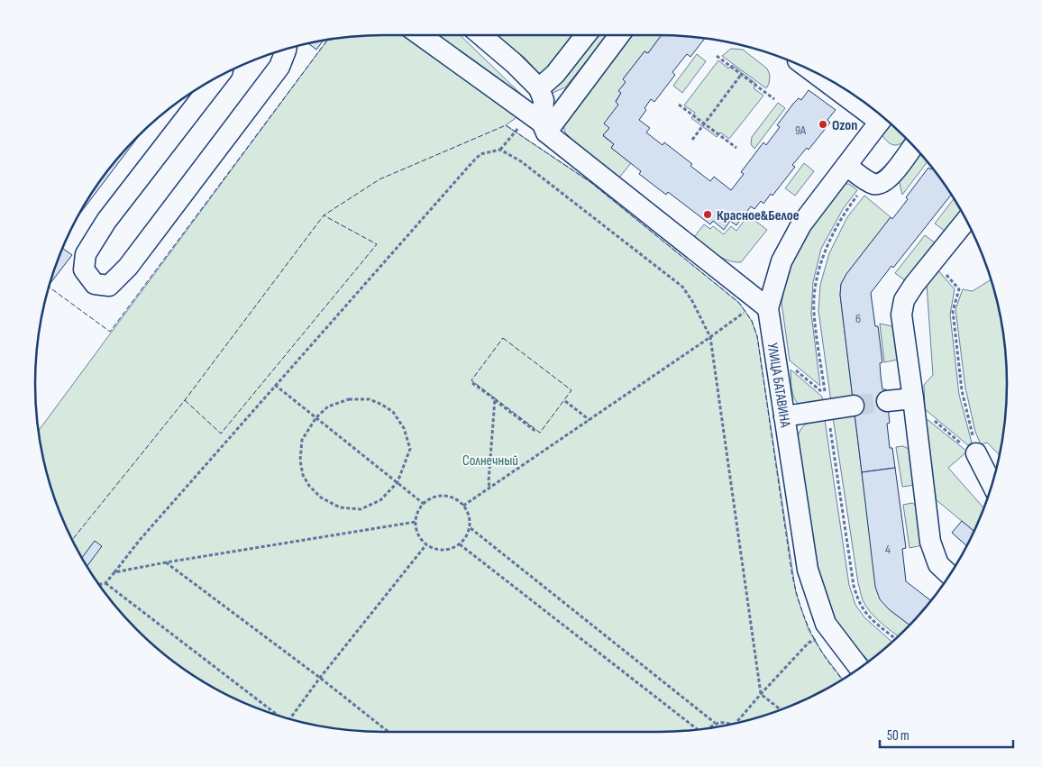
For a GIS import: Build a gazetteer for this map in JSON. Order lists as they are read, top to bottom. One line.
{"streets":{"street":["УЛИЦА БАТАВИНА"]},"parks":["Солнечный"],"places":["Ozon","Красное&Белое"],"house_numbers":["9А","6","4"],"scale_bar":"50 m"}
